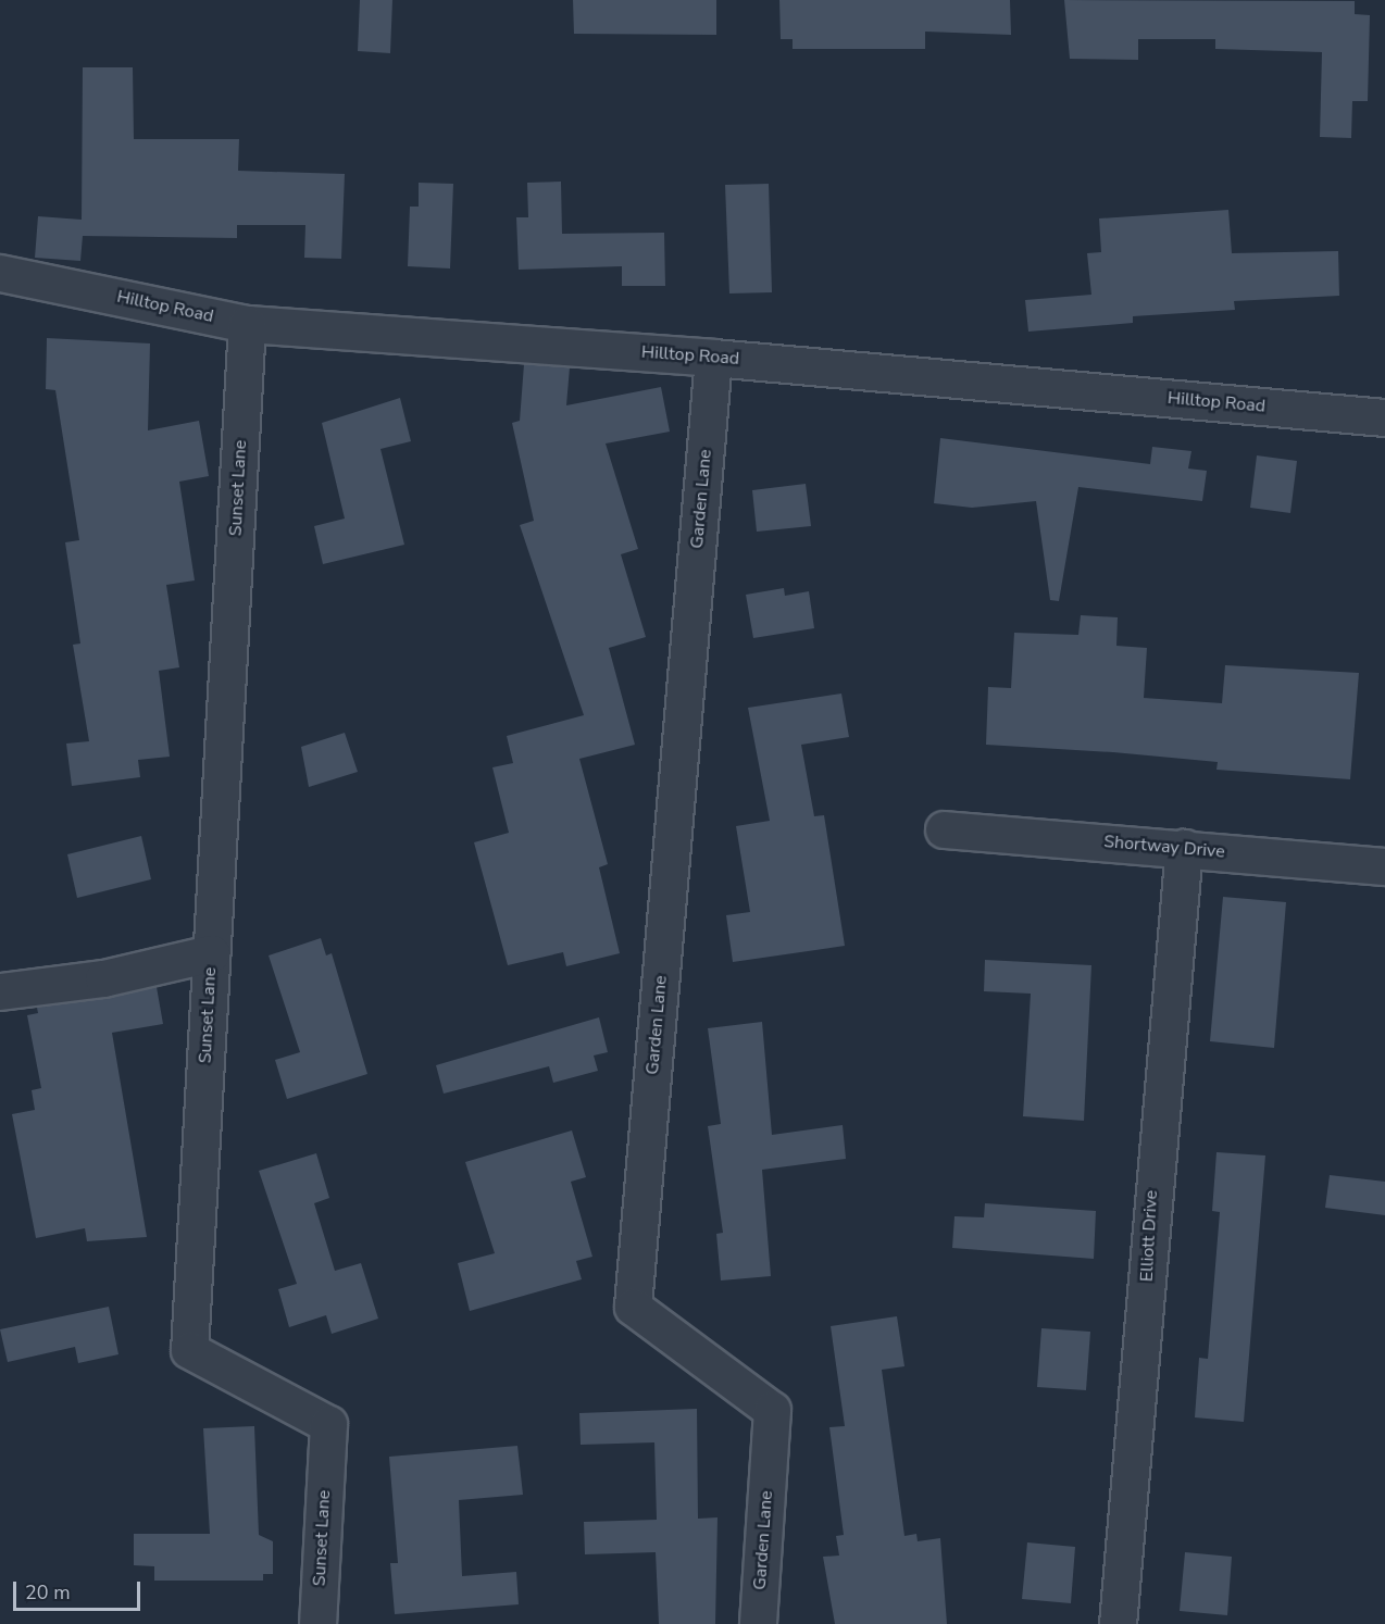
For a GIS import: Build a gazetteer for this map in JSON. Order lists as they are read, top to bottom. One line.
{"streets":{"street":["Hilltop Road","Sunset Lane","Garden Lane","Shortway Drive","Elliott Drive"]},"crossings":[["Hilltop Road","Sunset Lane"],["Hilltop Road","Garden Lane"],["Shortway Drive","Elliott Drive"]],"scale_bar":"20 m"}
